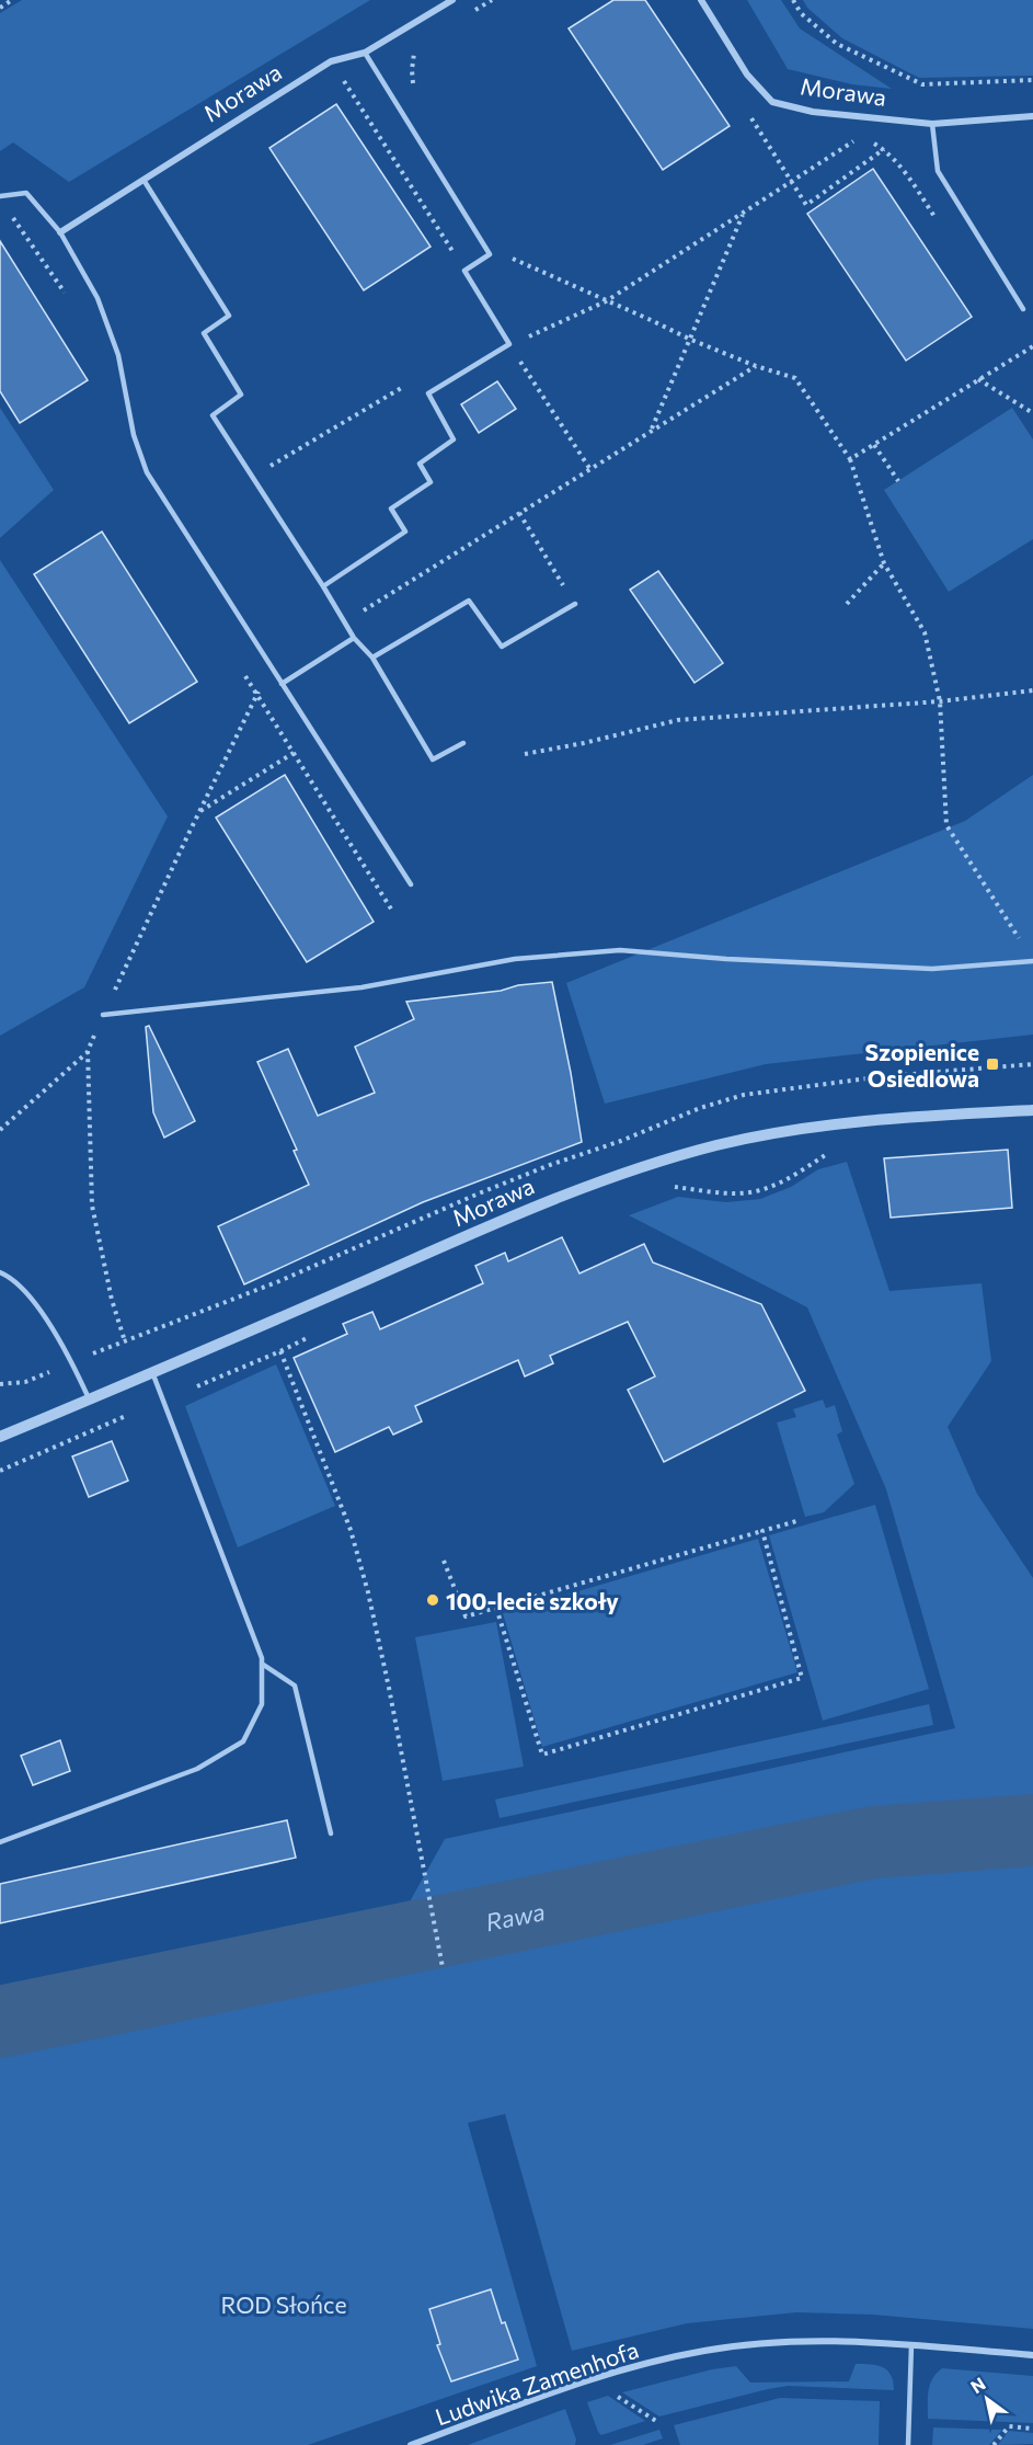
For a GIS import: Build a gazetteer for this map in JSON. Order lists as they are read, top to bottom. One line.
{"streets":{"street":["Morawa","Ludwika Zamenhofa"]},"water":["Rawa"],"parks":["ROD Słońce"],"places":{"transit":["Szopienice Osiedlowa"],"other":["100-lecie szkoły"]},"north":"top left"}
